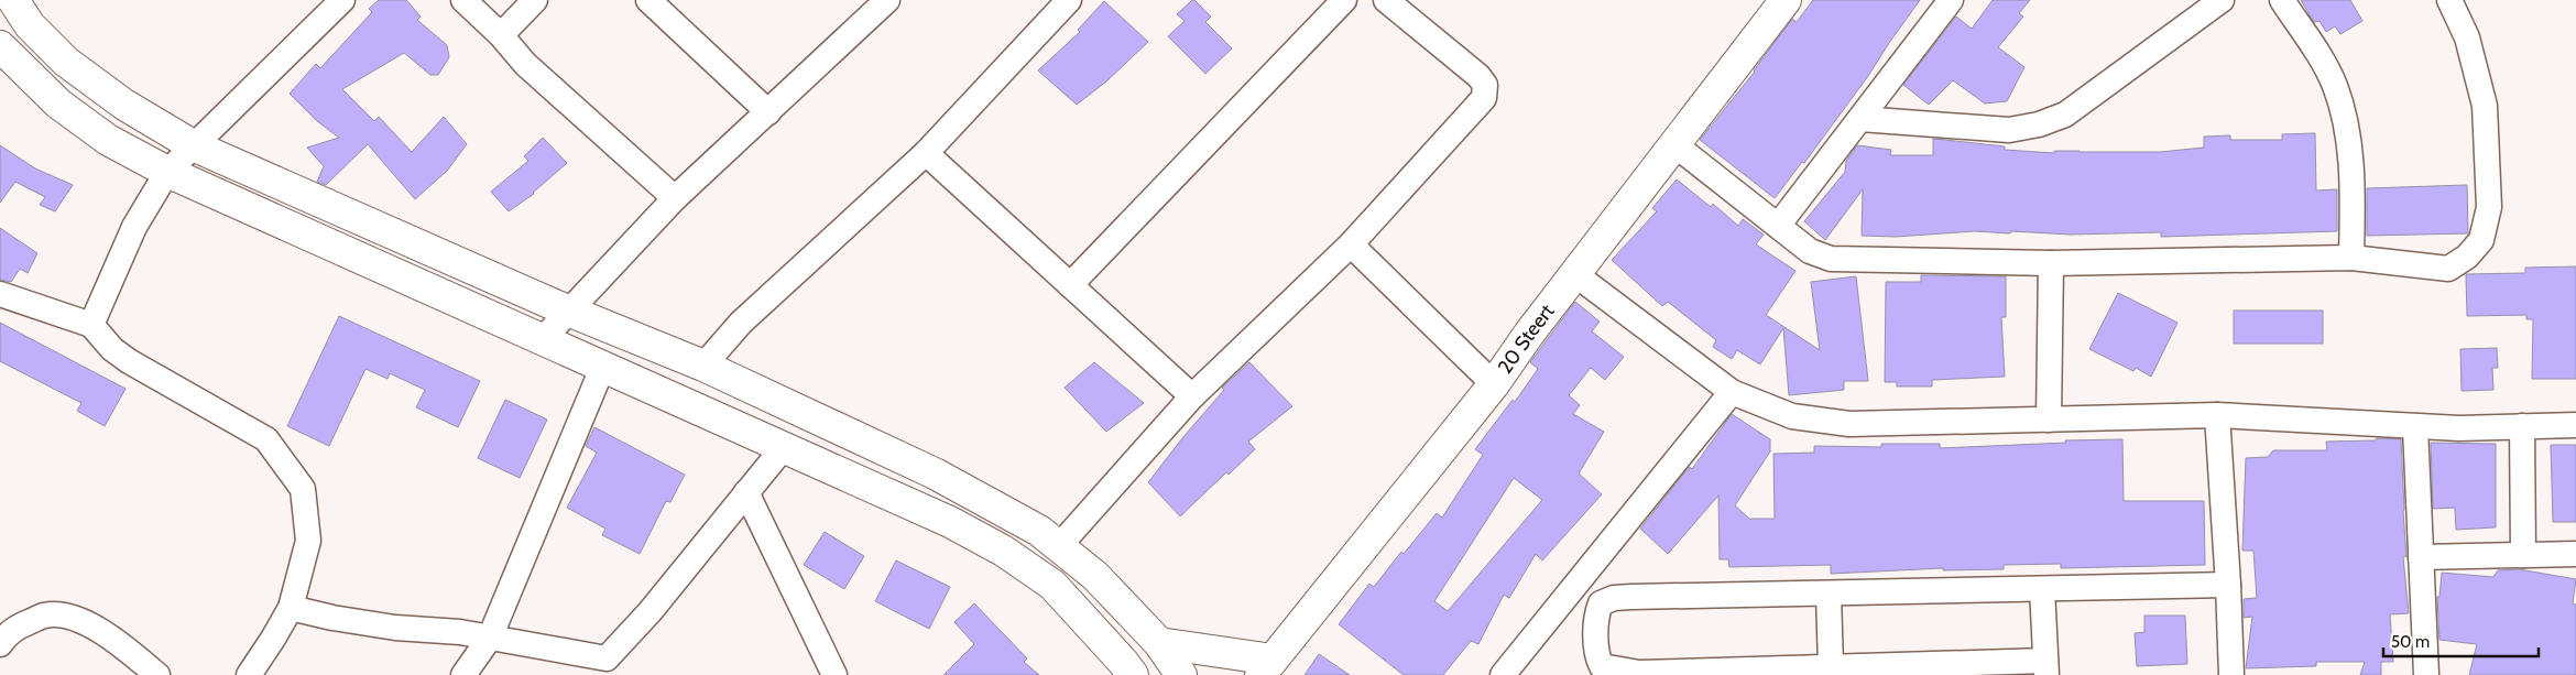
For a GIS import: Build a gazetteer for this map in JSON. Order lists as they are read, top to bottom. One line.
{"streets":{"street":["20 Steert"]},"scale_bar":"50 m"}
